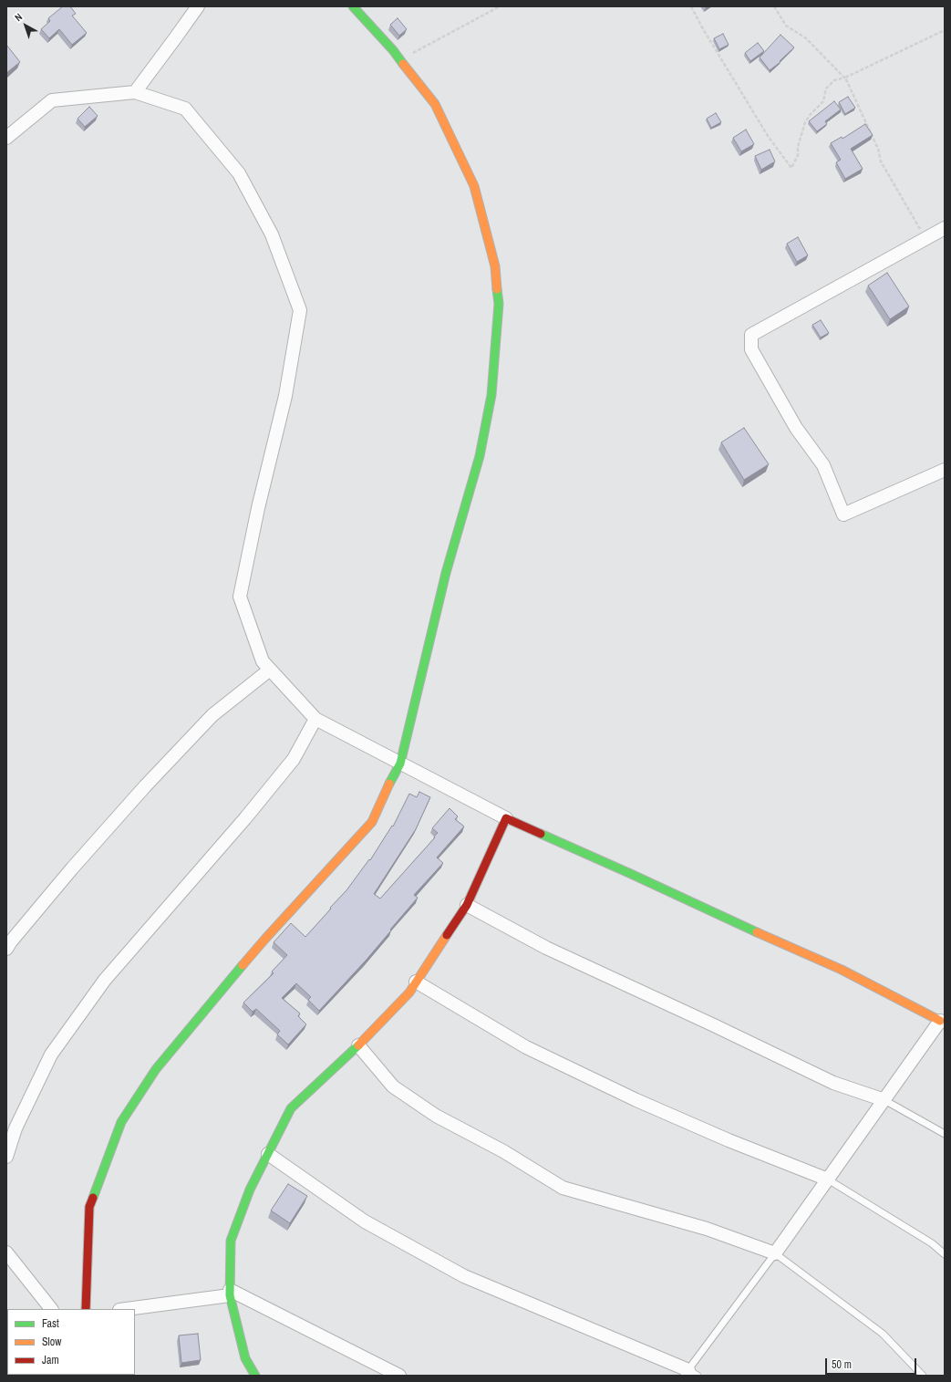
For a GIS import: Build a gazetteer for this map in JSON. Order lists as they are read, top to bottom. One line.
{"legend":["Fast","Slow","Jam"],"scale_bar":"50 m","north":"top left"}
